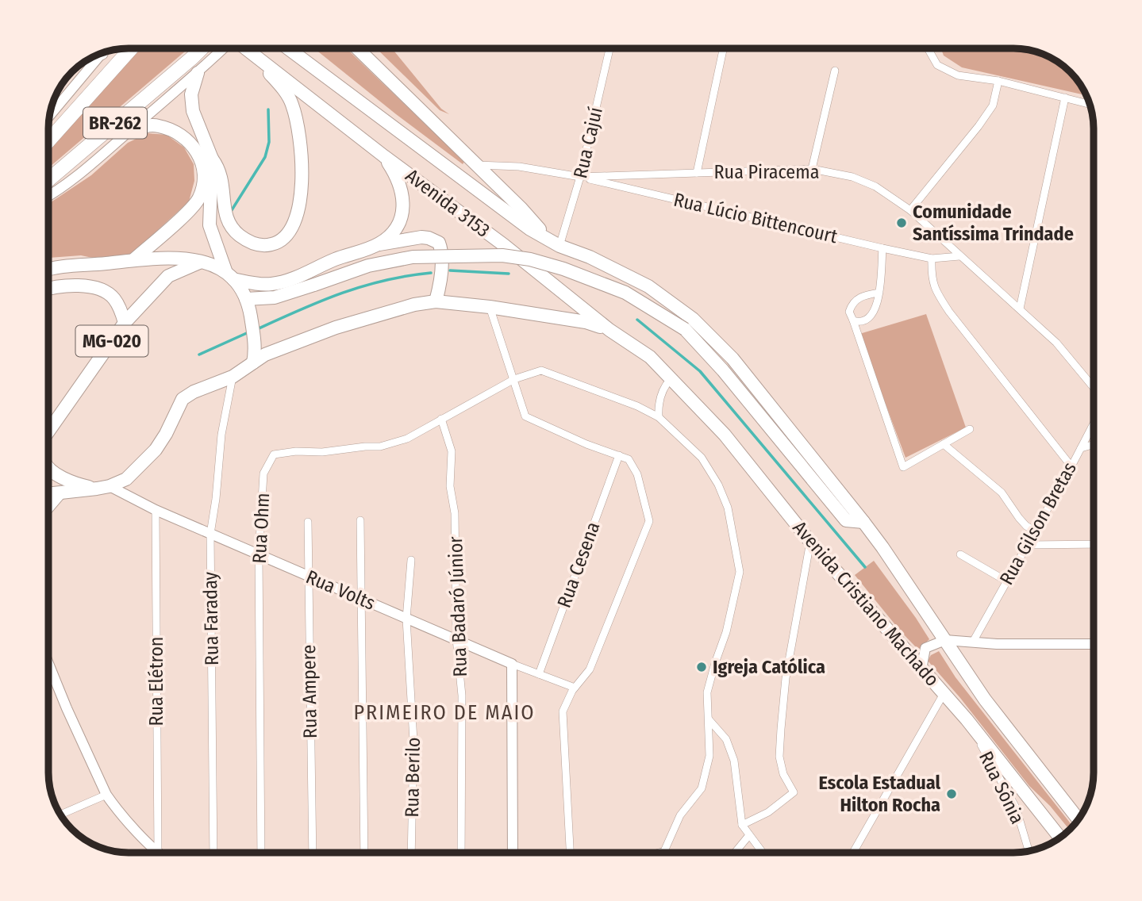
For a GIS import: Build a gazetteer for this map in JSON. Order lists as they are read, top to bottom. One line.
{"streets":{"highway":["BR-262","Avenida 3153","MG-020","Avenida Cristiano Machado"],"street":["Rua Cajuí","Rua Piracema","Rua Lúcio Bittencourt","Rua Gilson Bretas","Rua Ohm","Rua Cesena","Rua Volts","Rua Badaró Júnior","Rua Faraday","Rua Elétron","Rua Ampere","Rua Berilo","Rua Sônia"]},"crossings":[["Rua Cajuí","Rua Piracema"],["Rua Cajuí","Avenida 3153"],["Rua Cajuí","Rua Lúcio Bittencourt"],["Rua Cajuí","Avenida Cristiano Machado"],["Rua Piracema","Rua Lúcio Bittencourt"],["Avenida 3153","Avenida Cristiano Machado"],["MG-020","Rua Volts"],["Rua Ohm","Rua Volts"],["Rua Ohm","Rua Badaró Júnior"],["Rua Cesena","Rua Volts"],["Rua Volts","Rua Badaró Júnior"],["Rua Volts","Rua Faraday"],["Rua Volts","Rua Elétron"],["Rua Volts","Rua Ampere"],["Rua Volts","Rua Berilo"],["Avenida Cristiano Machado","Rua Sônia"]],"districts":["PRIMEIRO DE MAIO"],"places":["Comunidade Santíssima Trindade","Igreja Católica","Escola Estadual Hilton Rocha"]}
